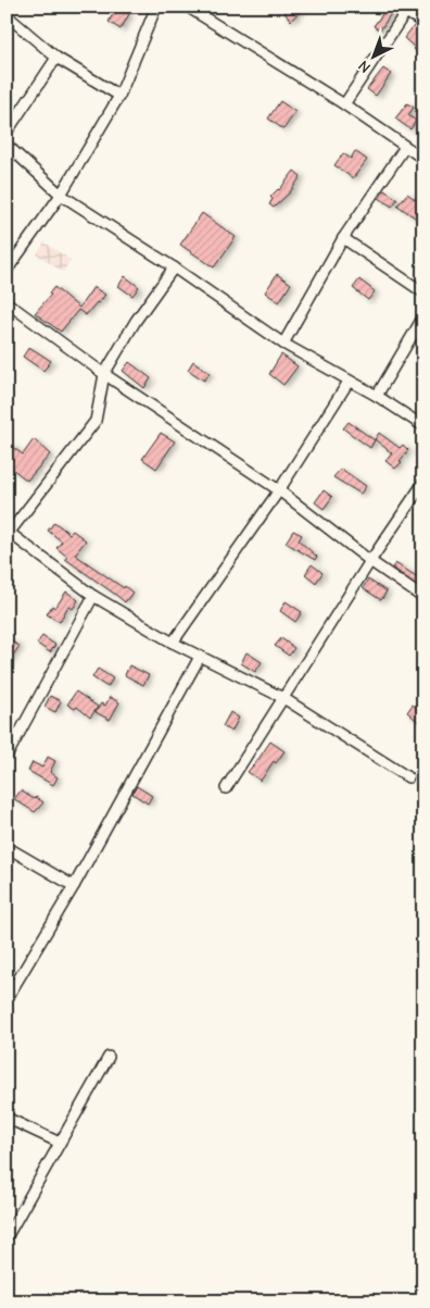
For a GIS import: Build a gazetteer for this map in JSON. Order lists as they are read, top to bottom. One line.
{"north":"bottom left"}
